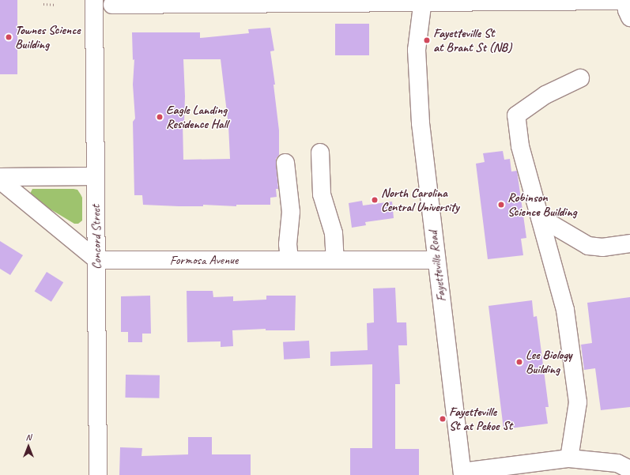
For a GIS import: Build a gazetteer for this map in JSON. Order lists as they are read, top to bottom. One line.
{"streets":{"street":["Concord Street","Formosa Avenue","Fayetteville Road"]},"crossings":[["Concord Street","Formosa Avenue"],["Formosa Avenue","Fayetteville Road"]],"places":["Townes Science Building","Fayetteville St at Brant St (NB)","Eagle Landing Residence Hall","North Carolina Central University","Robinson Science Building","Lee Biology Building","Fayetteville St at Pekoe St"],"north":"top"}
